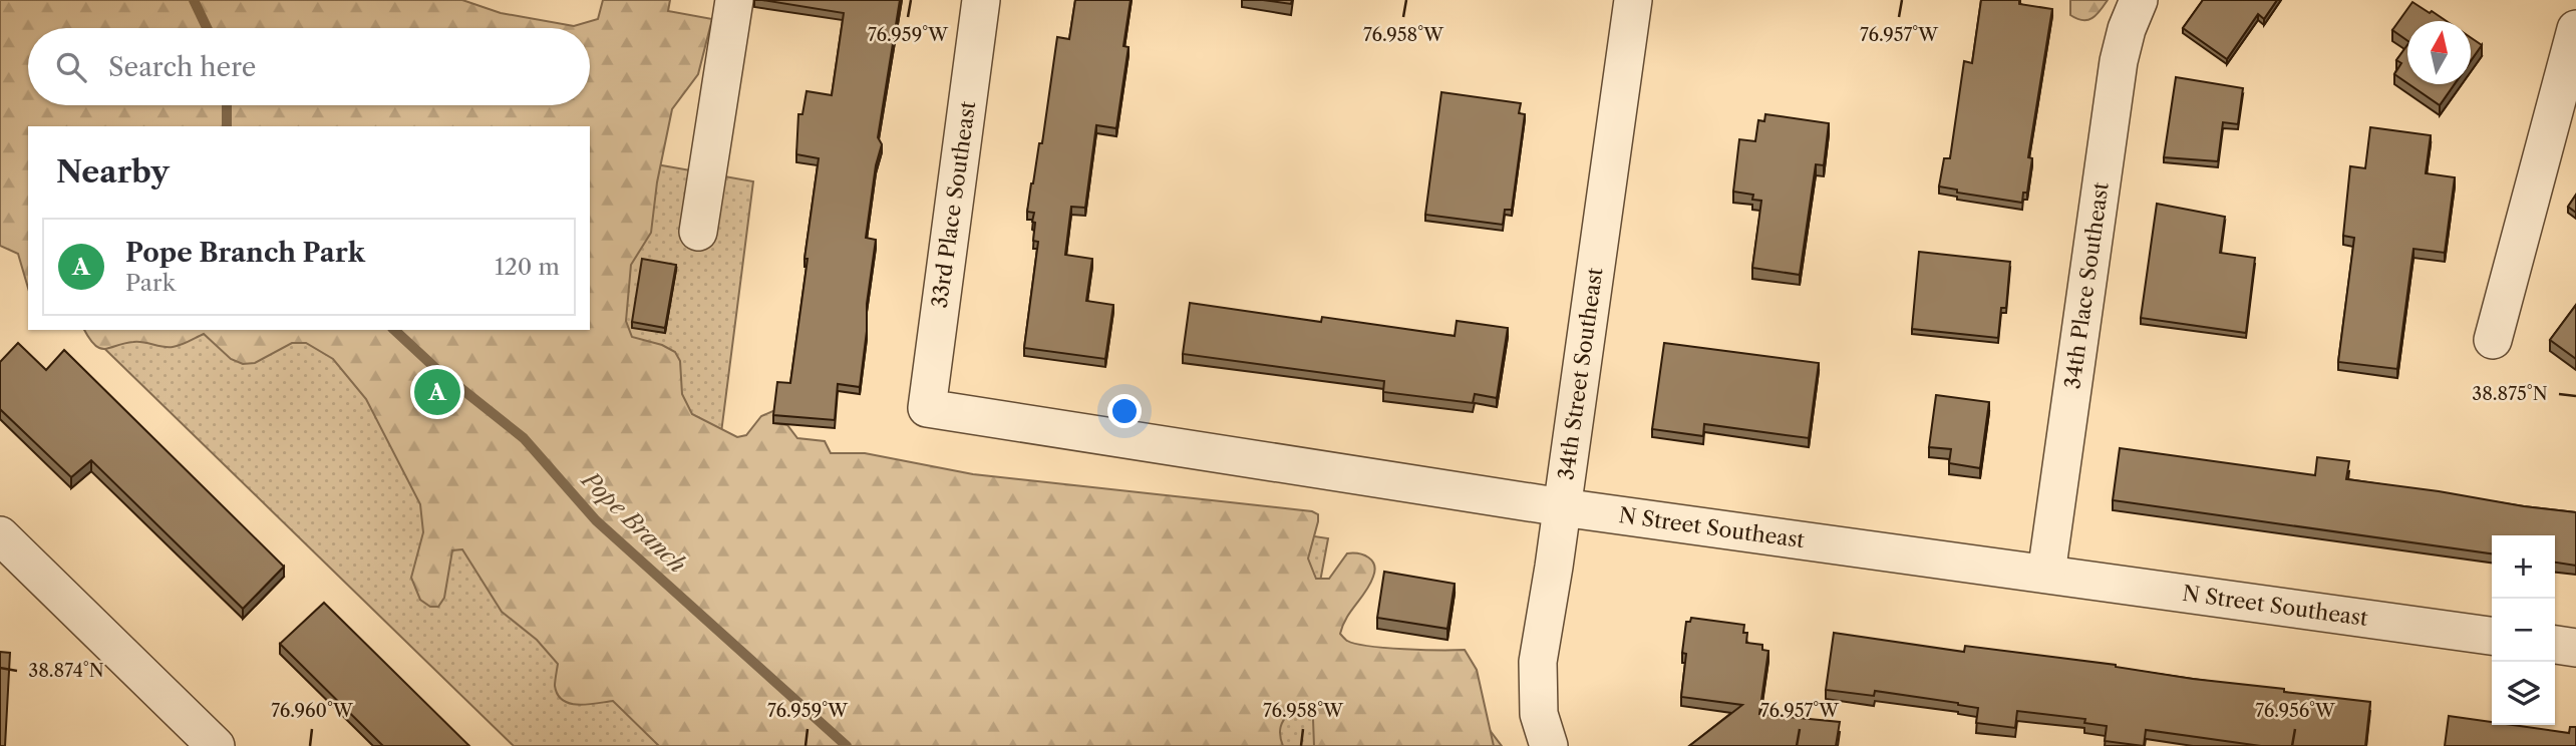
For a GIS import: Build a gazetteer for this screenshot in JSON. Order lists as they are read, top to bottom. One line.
{"streets":{"street":["33rd Place Southeast","34th Place Southeast","34th Street Southeast","N Street Southeast"]},"crossings":[["33rd Place Southeast","N Street Southeast"],["34th Place Southeast","N Street Southeast"],["34th Street Southeast","N Street Southeast"]],"water":["Pope Branch"],"north":"top","page":{"search":"Search here","heading":"Nearby","list":[{"mark":"A","name":"Pope Branch Park","note":"Park","value":"120 m"}],"pins":"A","map_buttons":["+","−"]},"coordinates":["76.959°W","76.958°W","76.957°W","38.875°N","38.874°N","76.960°W","76.956°W"]}
